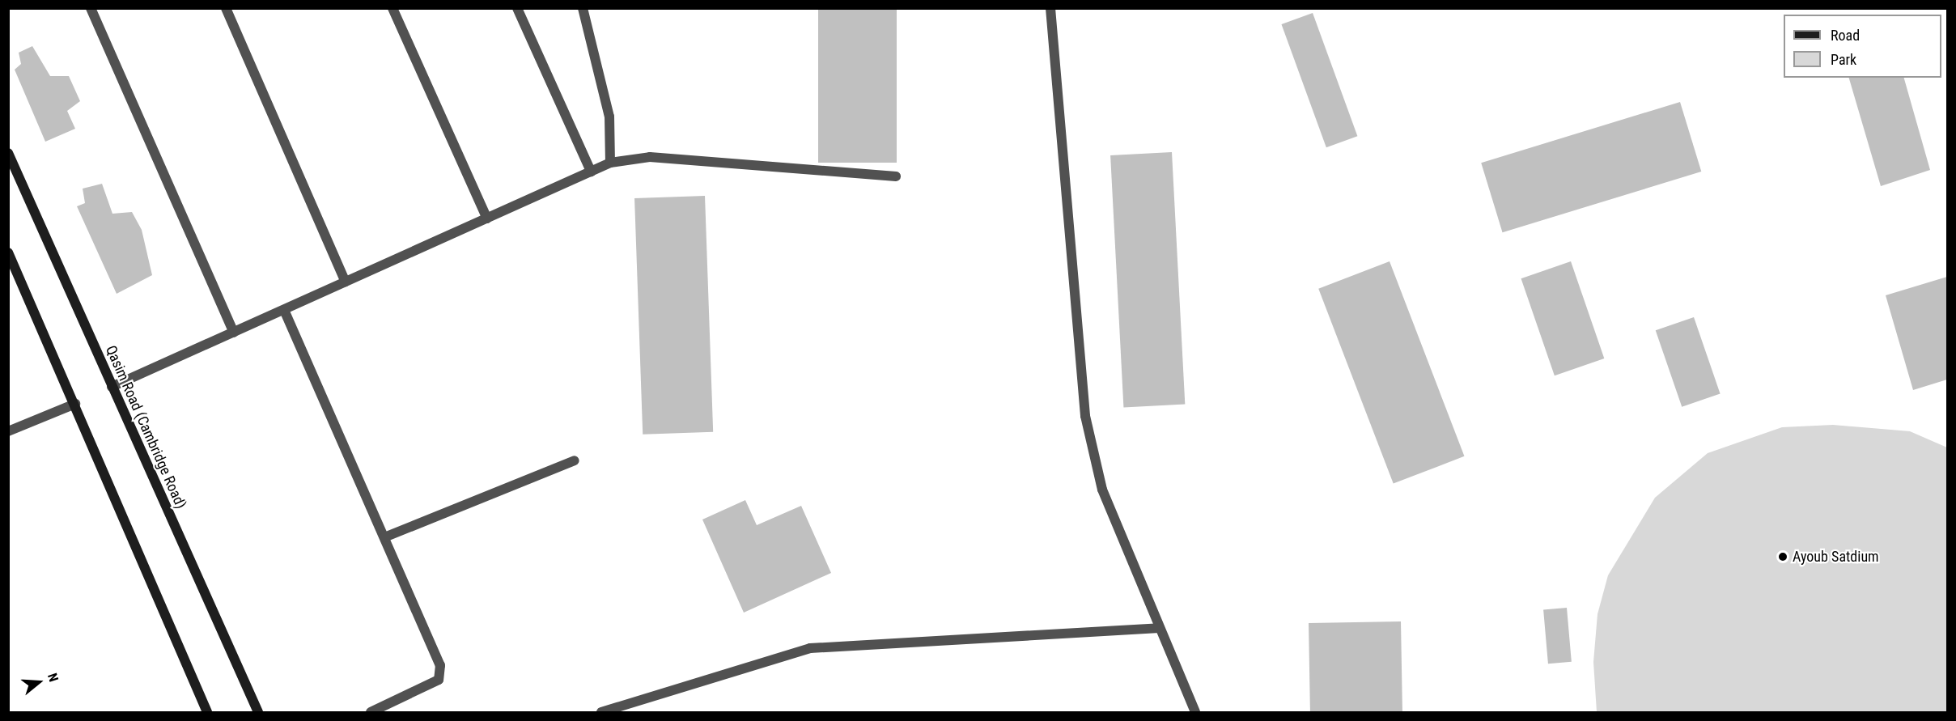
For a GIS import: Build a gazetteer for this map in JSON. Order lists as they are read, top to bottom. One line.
{"streets":{"main road":["Qasim Road (Cambridge Road)"]},"places":["Ayoub Satdium"],"legend":["Road","Park"],"north":"right"}
